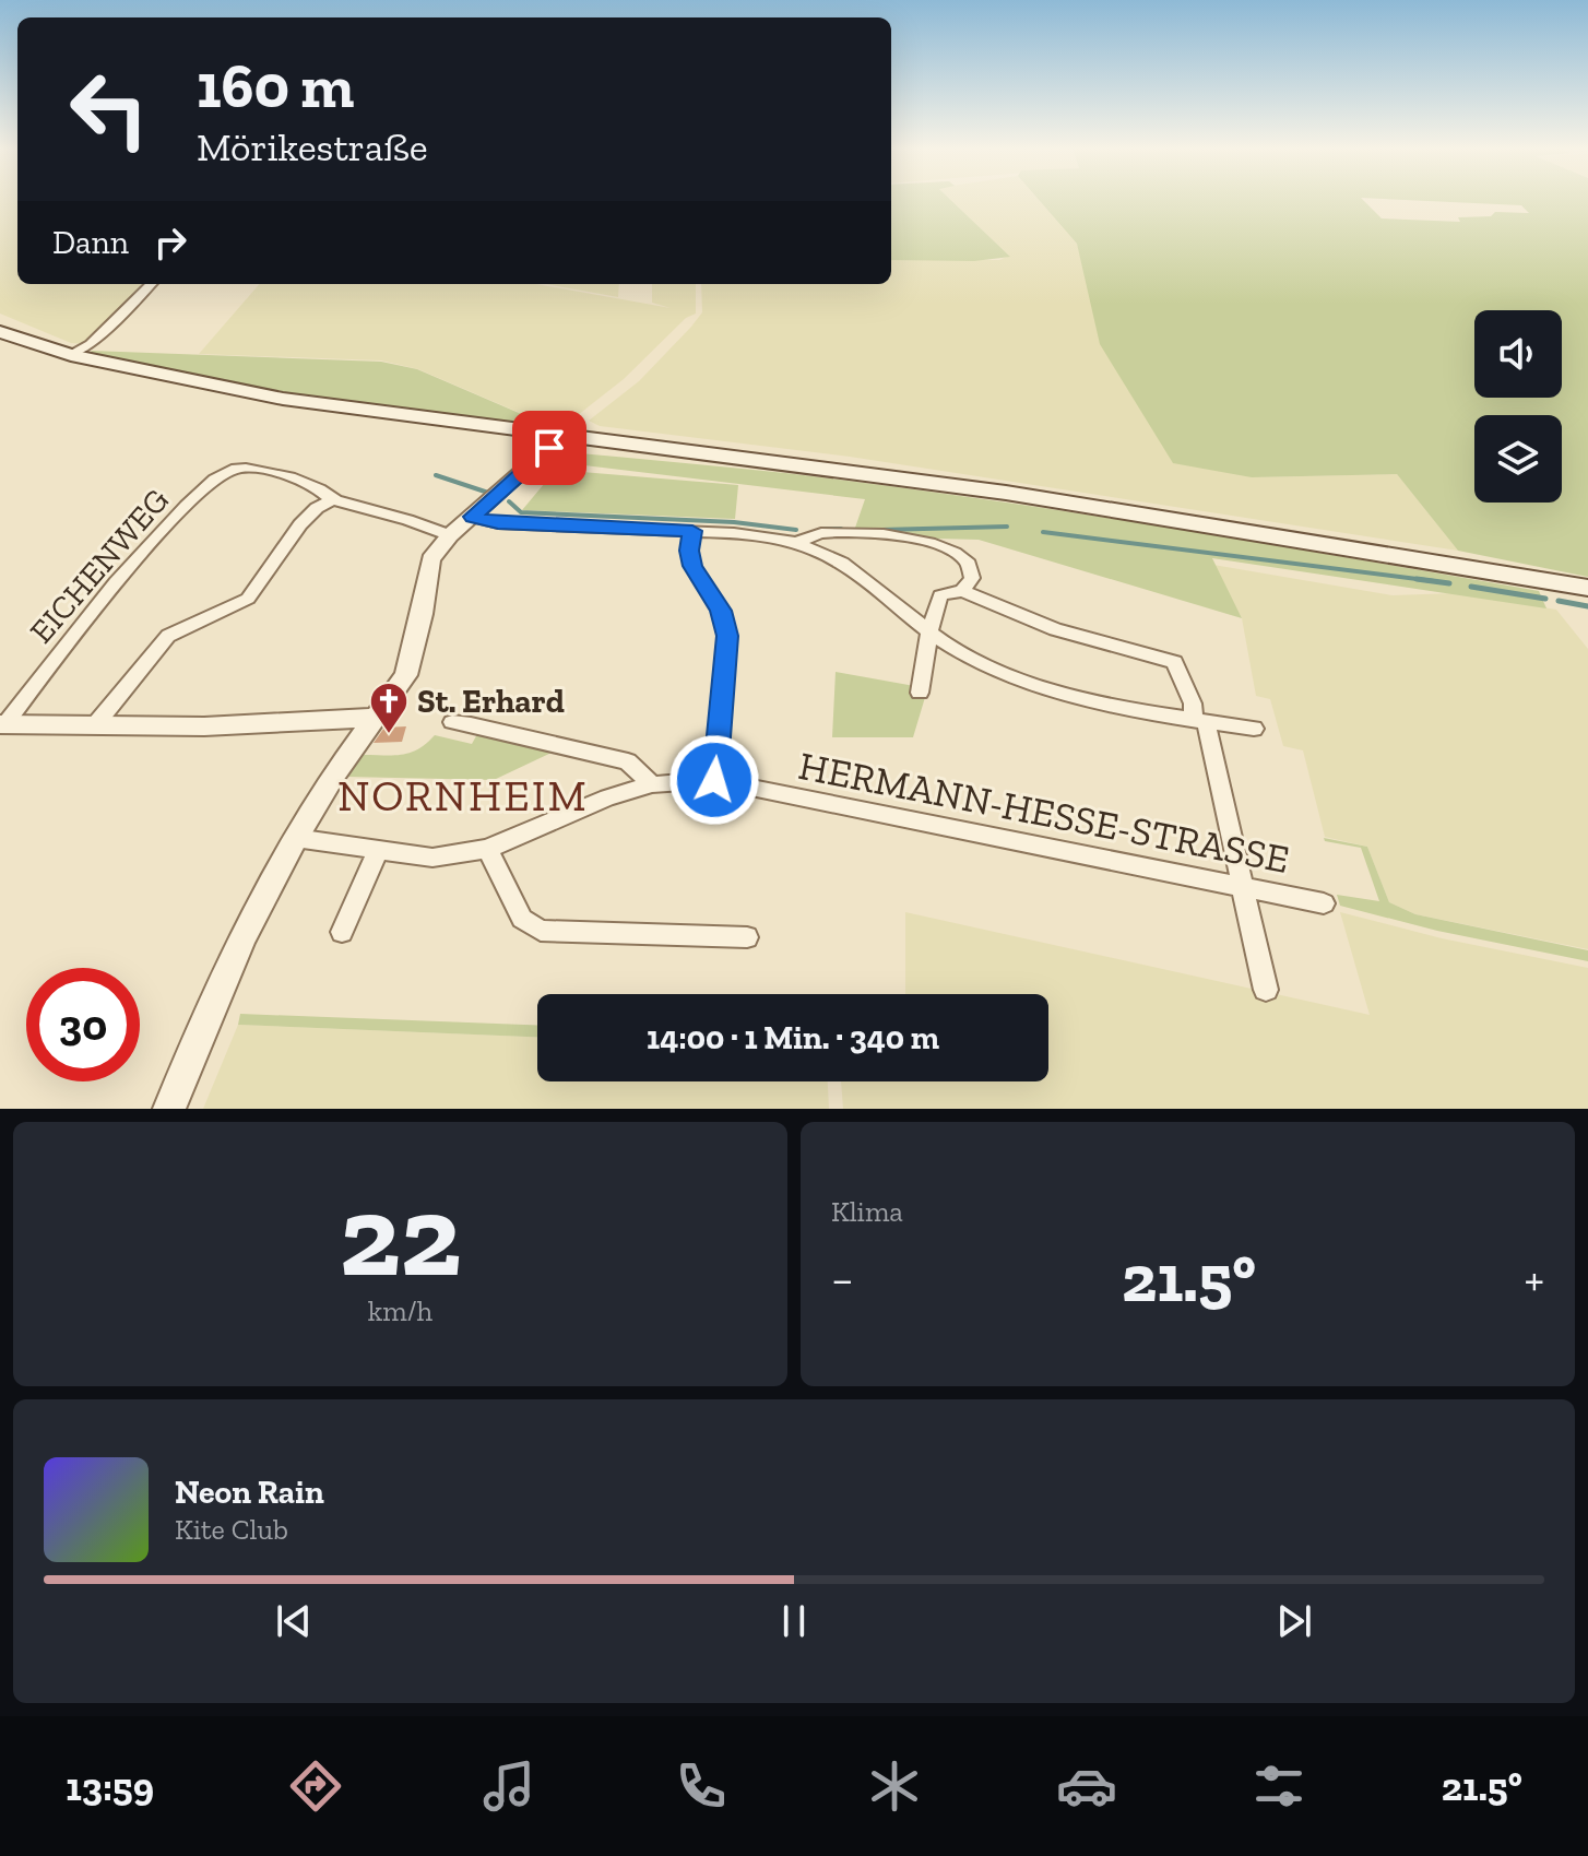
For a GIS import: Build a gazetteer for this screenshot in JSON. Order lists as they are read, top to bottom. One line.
{"streets":{"street":["EICHENWEG","HERMANN-HESSE-STRASSE"]},"districts":["NORNHEIM"],"places":{"church":["St. Erhard"]},"page":{"turn":["160 m","Mörikestraße"],"then":"Dann","limit":"30","trip":"14:00 · 1 Min. · 340 m","tile":[["22","km/h"],"Klima"],"heat":["−","21.5°","+"],"song":["Neon Rain","Kite Club"],"tabs":["13:59","21.5°"]}}
